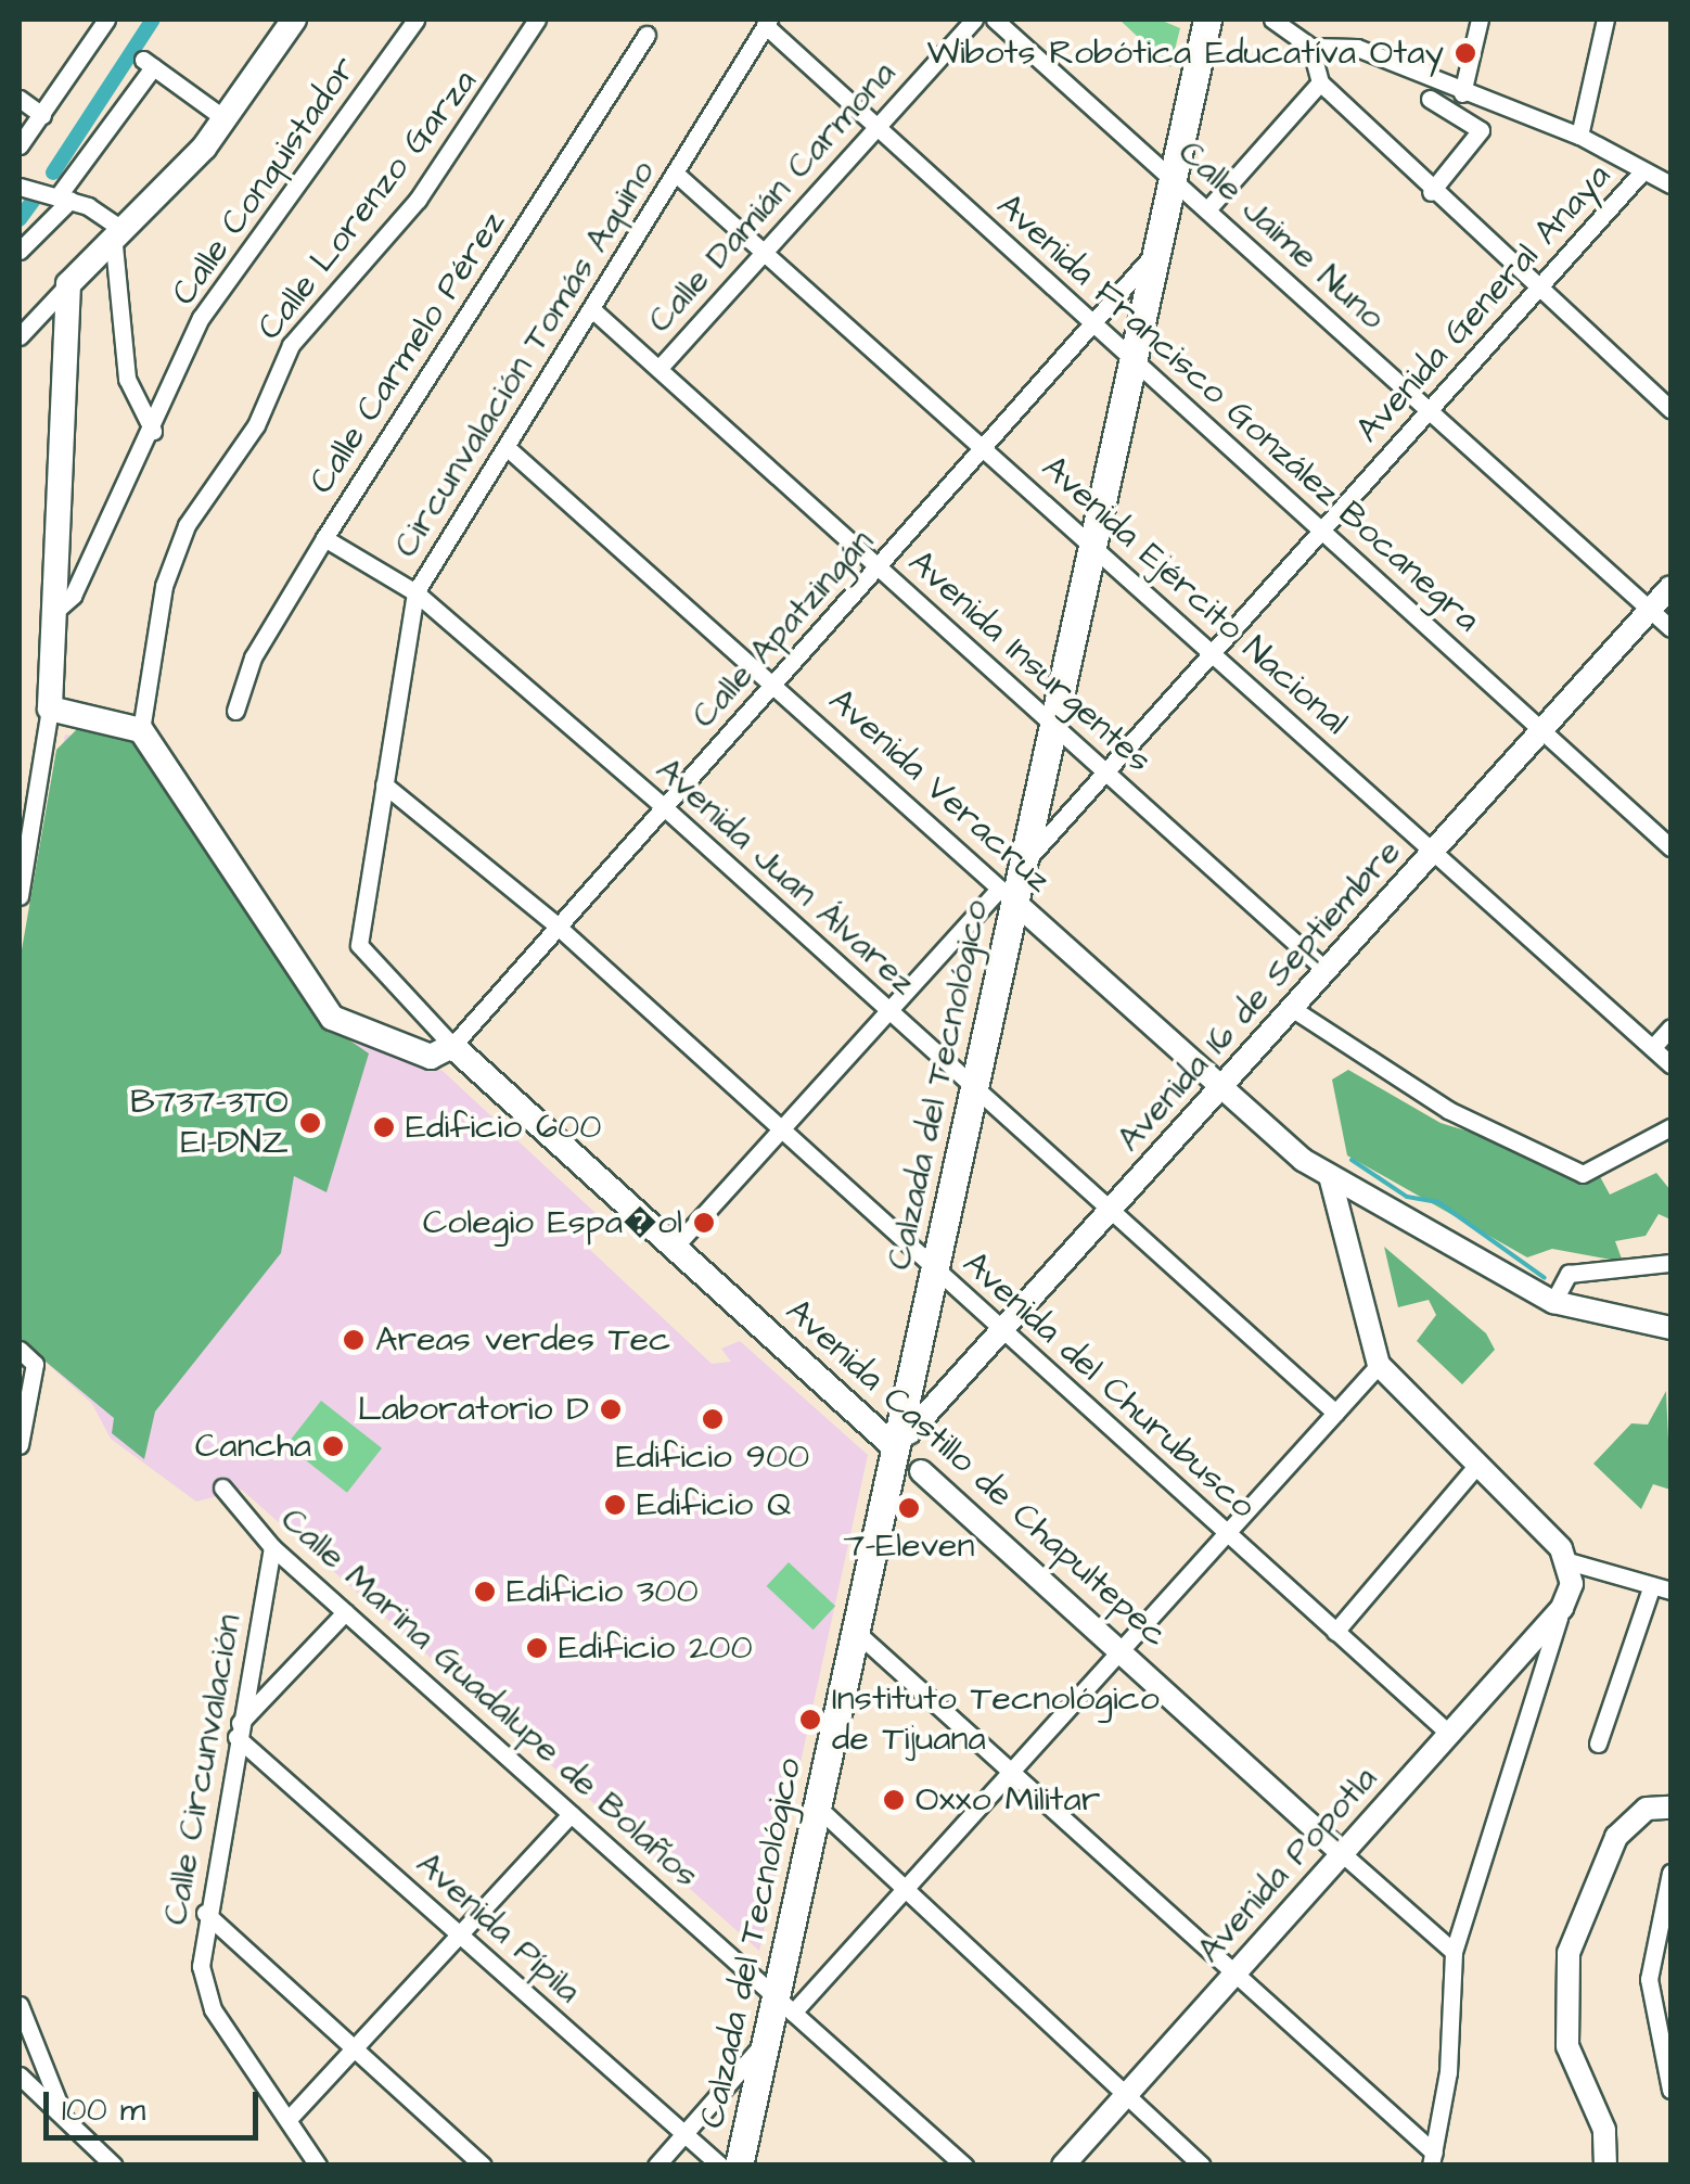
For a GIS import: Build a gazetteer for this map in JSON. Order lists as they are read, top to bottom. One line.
{"streets":{"main road":["Calzada del Tecnológico","Avenida Castillo de Chapultepec"],"street":["Calle Conquistador","Calle Damián Carmona","Calle Lorenzo Garza","Calle Jaime Nuno","Avenida General Anaya","Calle Carmelo Pérez","Circunvalación Tomás Aquino","Avenida Francisco González Bocanegra","Avenida Ejército Nacional","Calle Apatzingán","Avenida Insurgentes","Avenida Veracruz","Avenida Juan Álvarez","Avenida 16 de Septiembre","Avenida del Churubusco","Calle Marina Guadalupe de Bolaños","Calle Circunvalación","Avenida Popotla","Avenida Pípila"]},"crossings":[["Calle Damián Carmona","Avenida Francisco González Bocanegra"],["Calle Damián Carmona","Avenida Ejército Nacional"],["Calle Damián Carmona","Avenida Insurgentes"],["Calle Jaime Nuno","Avenida General Anaya"],["Calle Jaime Nuno","Avenida 16 de Septiembre"],["Calle Jaime Nuno","Calzada del Tecnológico"],["Avenida General Anaya","Avenida Francisco González Bocanegra"],["Avenida General Anaya","Avenida Ejército Nacional"],["Avenida General Anaya","Avenida Insurgentes"],["Avenida General Anaya","Calzada del Tecnológico"],["Calle Carmelo Pérez","Avenida Juan Álvarez"],["Circunvalación Tomás Aquino","Avenida Francisco González Bocanegra"],["Circunvalación Tomás Aquino","Avenida Ejército Nacional"],["Circunvalación Tomás Aquino","Avenida Insurgentes"],["Circunvalación Tomás Aquino","Avenida Veracruz"],["Circunvalación Tomás Aquino","Avenida Juan Álvarez"],["Circunvalación Tomás Aquino","Avenida del Churubusco"],["Circunvalación Tomás Aquino","Avenida Castillo de Chapultepec"],["Avenida Francisco González Bocanegra","Calle Apatzingán"],["Avenida Francisco González Bocanegra","Avenida 16 de Septiembre"],["Avenida Francisco González Bocanegra","Calzada del Tecnológico"],["Avenida Ejército Nacional","Calle Apatzingán"],["Avenida Ejército Nacional","Avenida 16 de Septiembre"],["Avenida Ejército Nacional","Calzada del Tecnológico"],["Calle Apatzingán","Avenida Insurgentes"],["Calle Apatzingán","Avenida Veracruz"],["Calle Apatzingán","Avenida Juan Álvarez"],["Calle Apatzingán","Calzada del Tecnológico"],["Calle Apatzingán","Avenida del Churubusco"],["Calle Apatzingán","Avenida Castillo de Chapultepec"],["Avenida Insurgentes","Avenida 16 de Septiembre"],["Avenida Insurgentes","Calzada del Tecnológico"],["Avenida Veracruz","Avenida 16 de Septiembre"],["Avenida Veracruz","Calzada del Tecnológico"],["Avenida Juan Álvarez","Avenida 16 de Septiembre"],["Avenida Juan Álvarez","Calzada del Tecnológico"],["Avenida 16 de Septiembre","Calzada del Tecnológico"],["Avenida 16 de Septiembre","Avenida del Churubusco"],["Avenida 16 de Septiembre","Avenida Castillo de Chapultepec"],["Calzada del Tecnológico","Avenida del Churubusco"],["Calzada del Tecnológico","Avenida Castillo de Chapultepec"],["Calzada del Tecnológico","Calle Marina Guadalupe de Bolaños"],["Avenida del Churubusco","Avenida Popotla"],["Avenida Castillo de Chapultepec","Avenida Popotla"],["Calle Marina Guadalupe de Bolaños","Calle Circunvalación"],["Calle Circunvalación","Avenida Pípila"]],"places":["Wibots Robótica Educatíva Otay","B737-3TO EI-DNZ","Edificio 600","Colegio Espa�ol","Areas verdes Tec","Laboratorio D","Edificio 900","Cancha","Edificio Q","7-Eleven","Edificio 300","Edificio 200","Instituto Tecnológico de Tijuana","Oxxo Militar"],"scale_bar":"100 m"}
